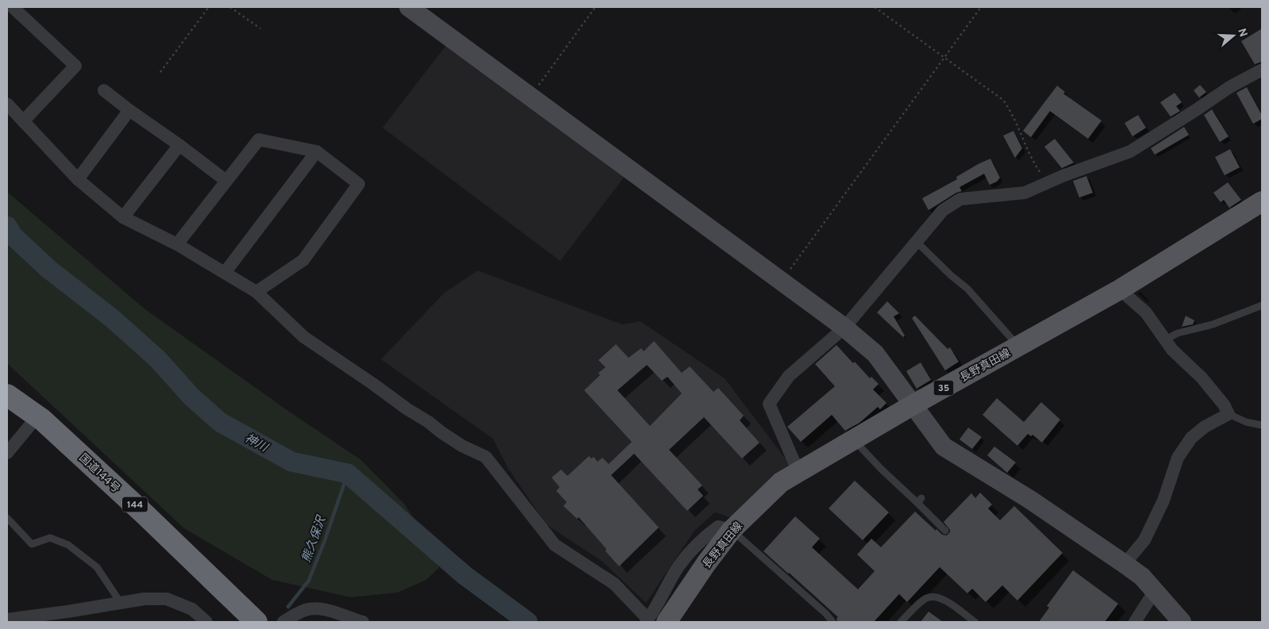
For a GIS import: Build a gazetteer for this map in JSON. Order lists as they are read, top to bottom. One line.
{"streets":{"highway":["国道144号","144"],"main road":["長野真田線","35"]},"water":["神川","熊久保沢"],"north":"right"}
